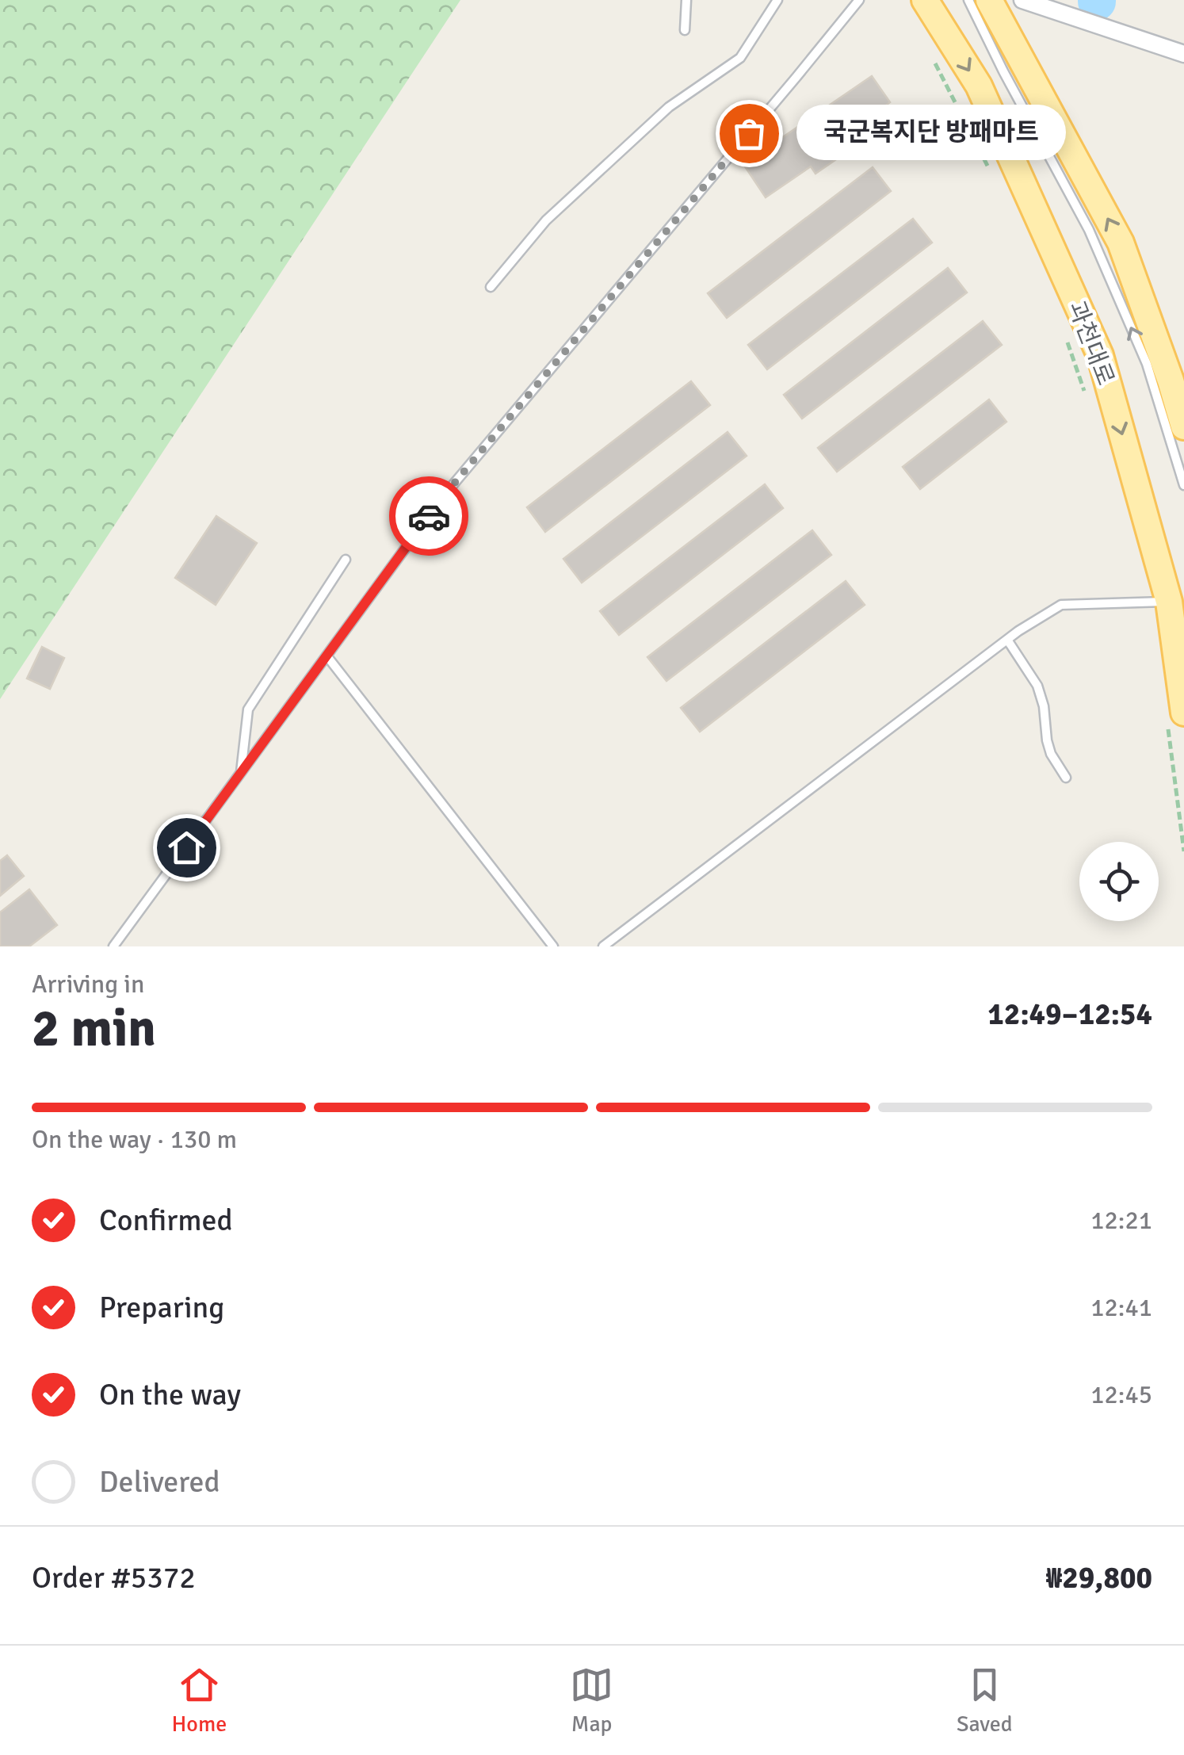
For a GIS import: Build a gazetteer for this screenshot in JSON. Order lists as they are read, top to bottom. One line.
{"streets":{"main road":["과천대로"]},"places":["국군복지단 방패마트"],"page":{"bubble":"국군복지단 방패마트","heading":["2 min","Arriving in","12:49–12:54"],"panel":["Order #5372","₩29,800"],"bar":"On the way · 130 m","list":[["Confirmed","12:21"],["Preparing","12:41"],["On the way","12:45"],"Delivered"],"tabs":["Home","Map","Saved"]}}
